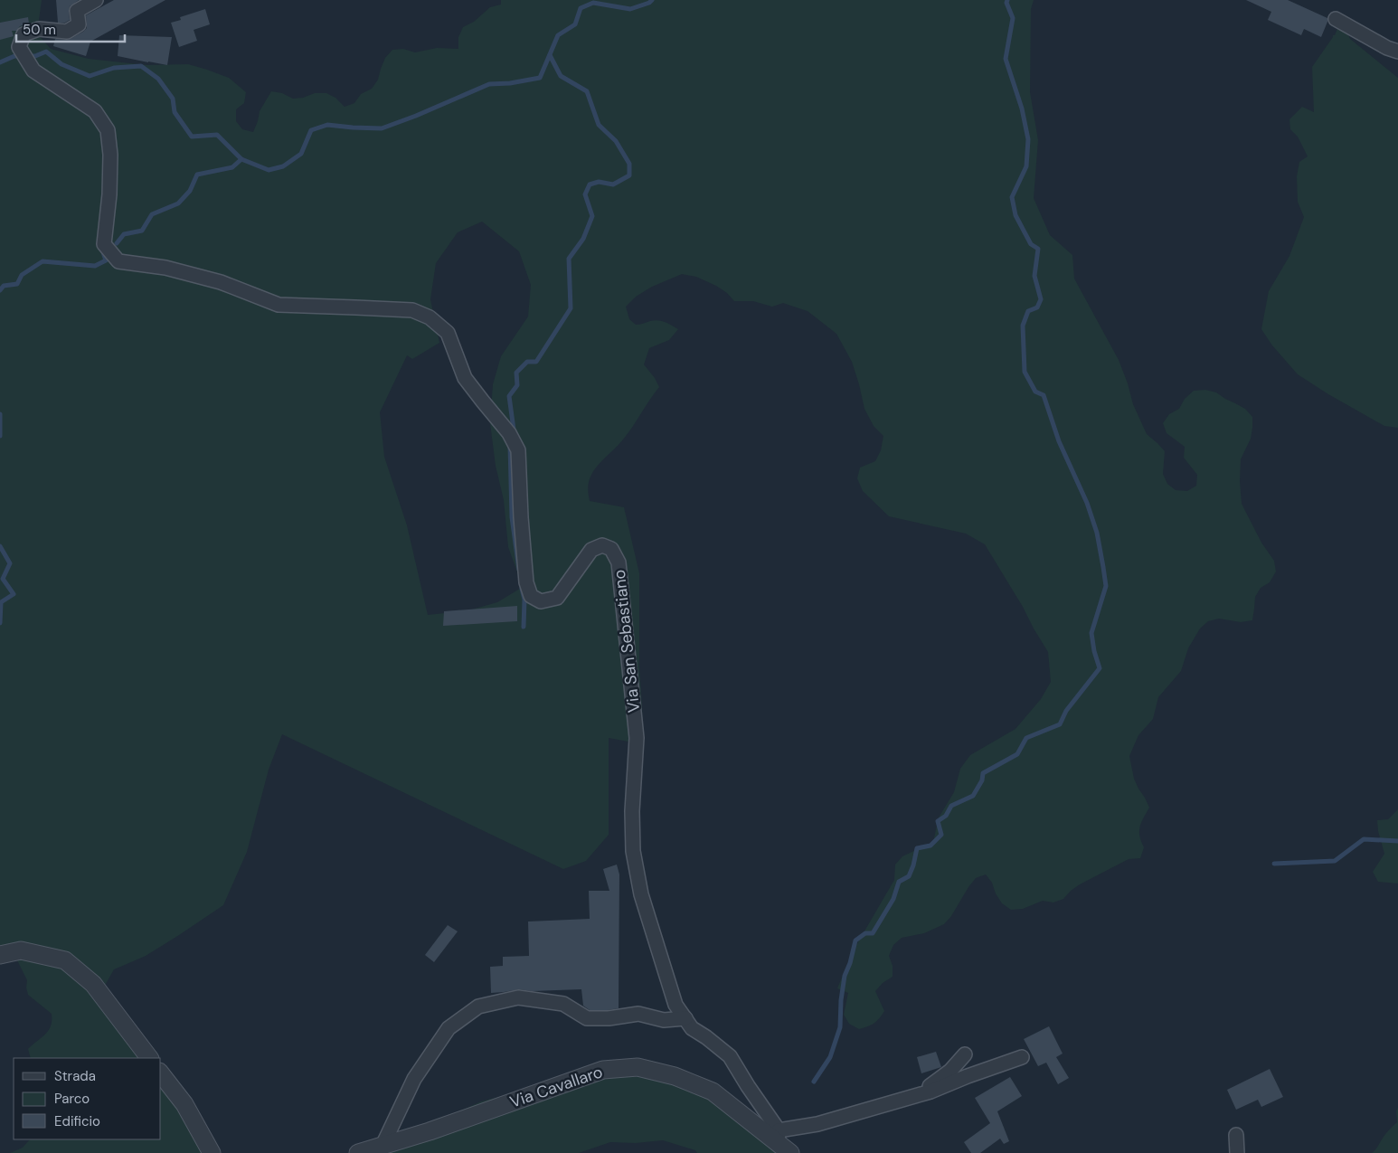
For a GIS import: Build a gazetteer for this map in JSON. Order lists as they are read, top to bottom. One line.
{"streets":{"street":["Via San Sebastiano","Via Cavallaro"]},"crossings":[["Via San Sebastiano","Via Cavallaro"]],"legend":["Strada","Parco","Edificio"],"scale_bar":"50 m"}
